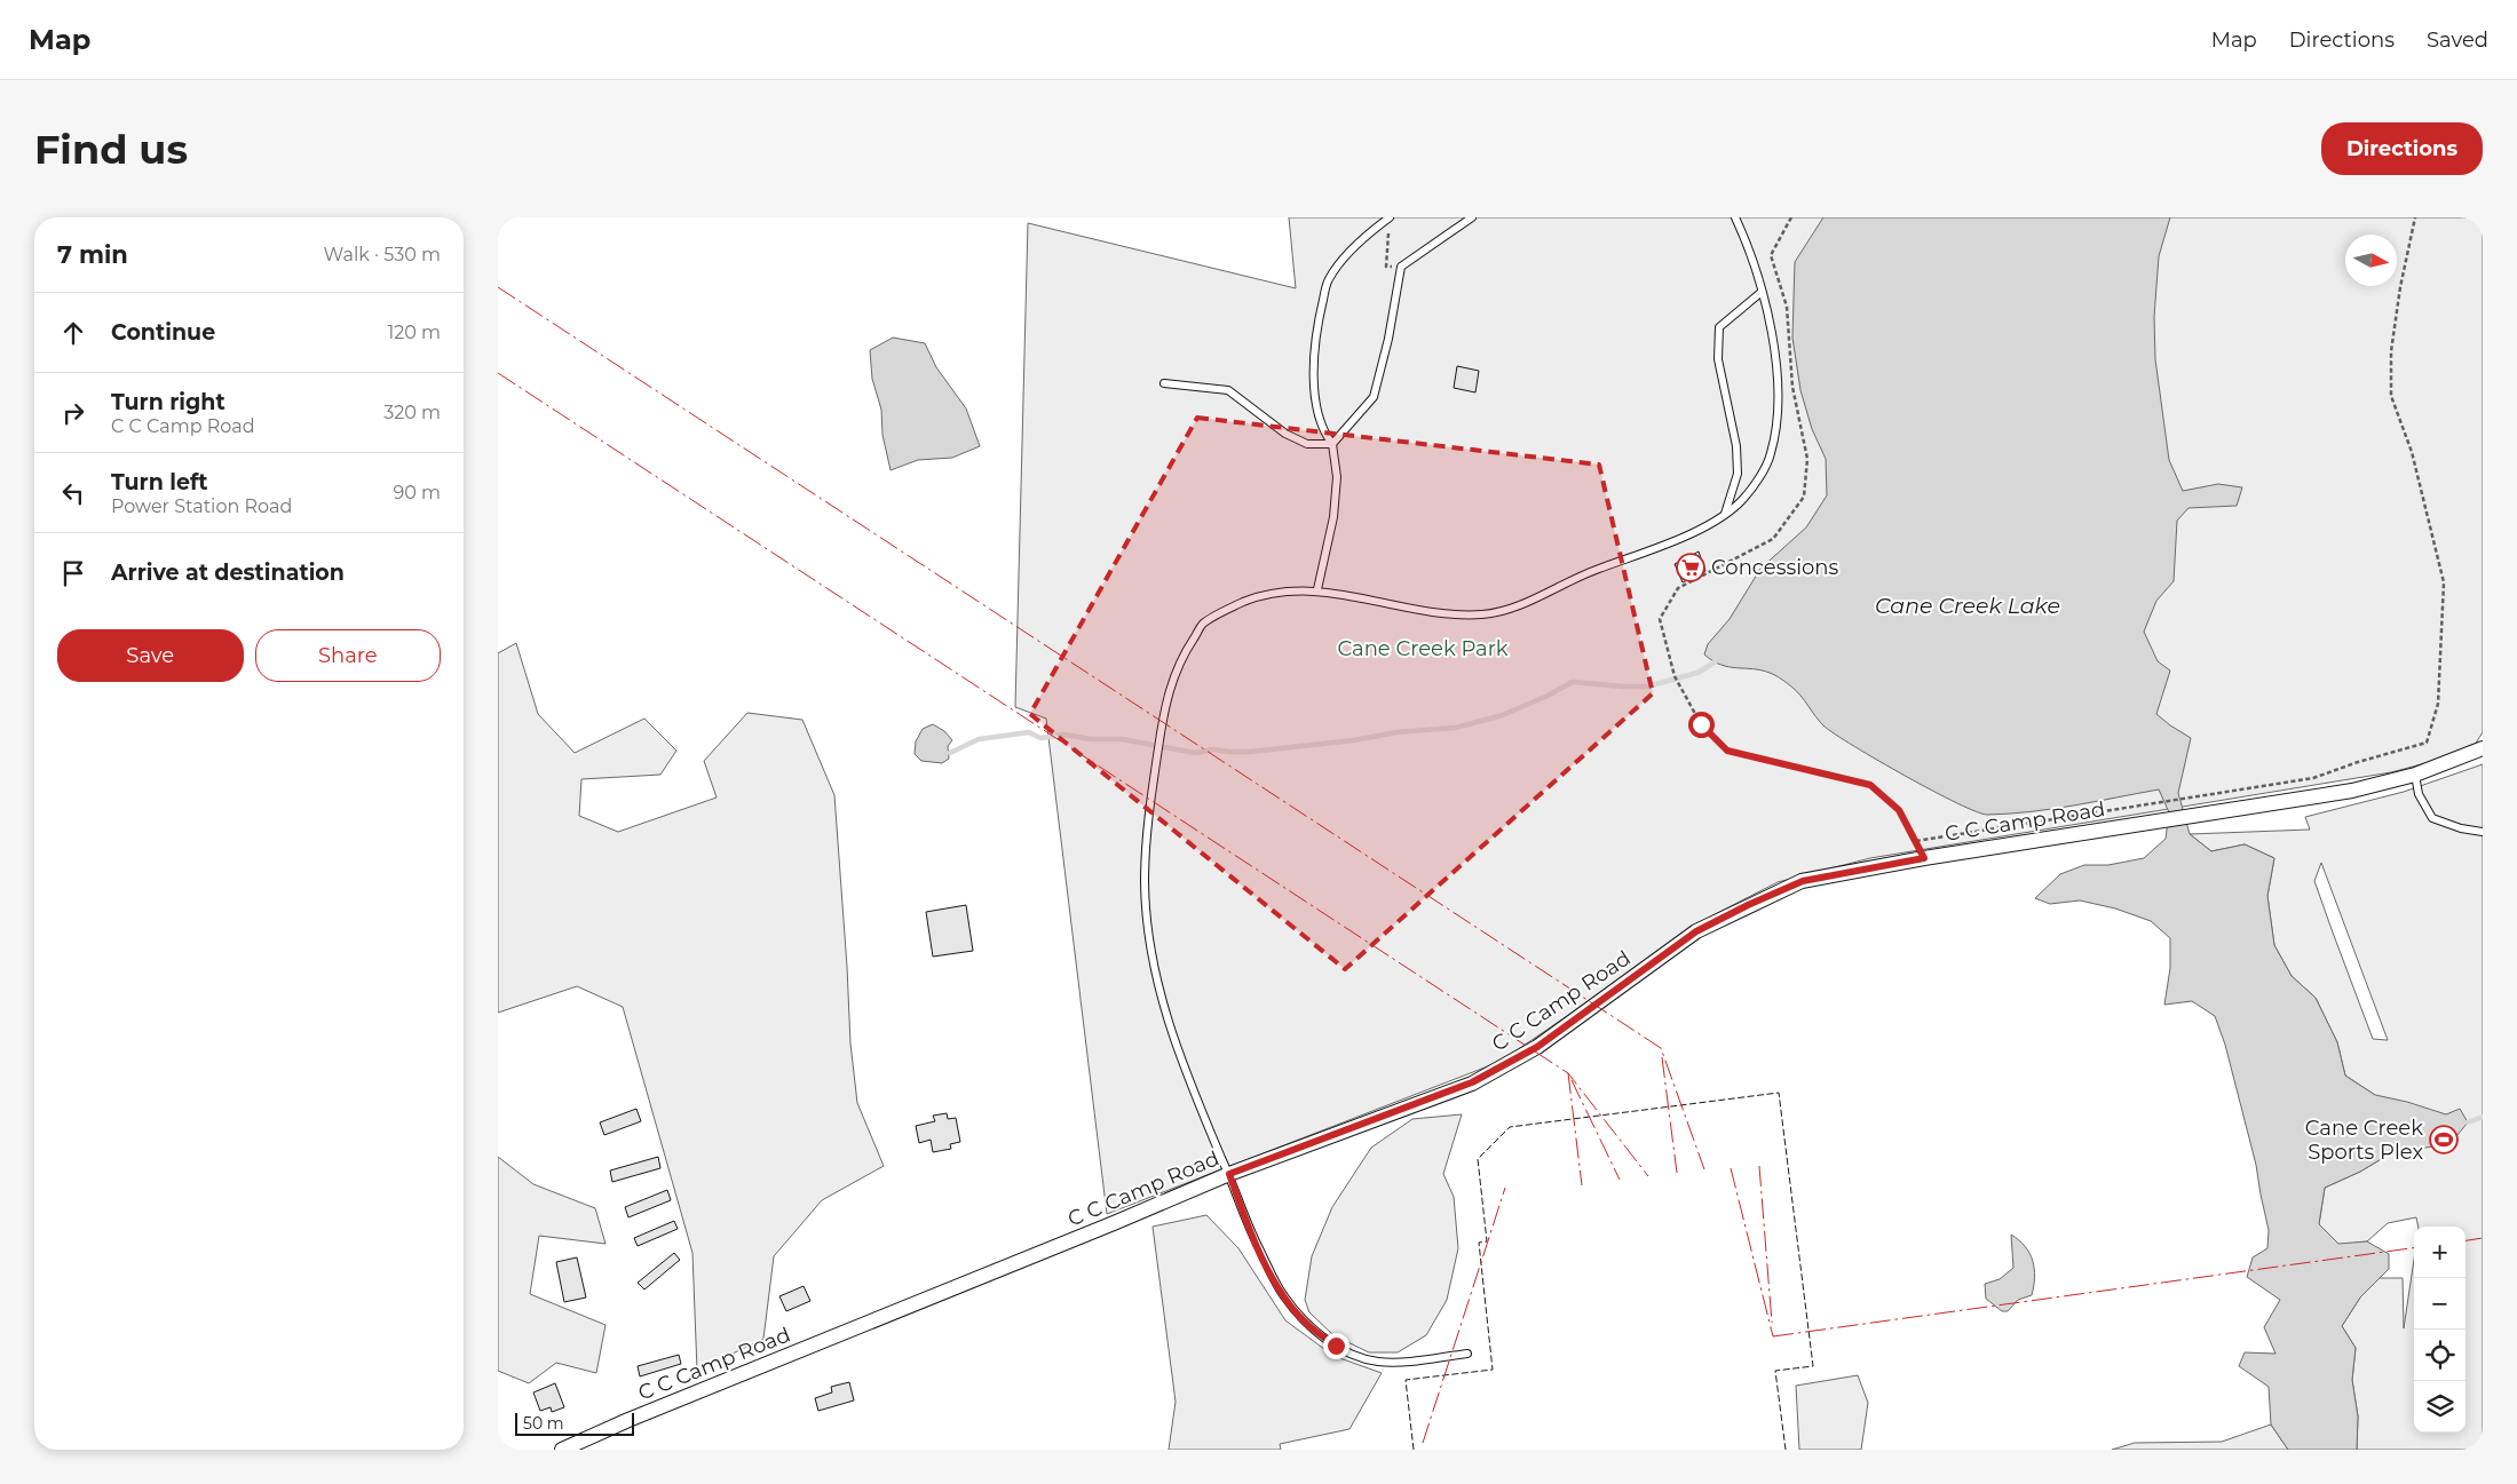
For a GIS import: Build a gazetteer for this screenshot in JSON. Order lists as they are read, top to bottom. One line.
{"streets":{"street":["C C Camp Road"]},"water":["Cane Creek Lake"],"parks":["Cane Creek Park"],"places":{"supermarket":["Concessions"],"sports":["Cane Creek Sports Plex"]},"scale_bar":"50 m","north":"right","page":{"header":"Map","nav":["Map","Directions","Saved"],"buttons":["Directions",["Save","Share"]],"title":"Find us","heading":["7 min","Walk · 530 m"],"list":[["Continue","120 m"],["Turn right","C C Camp Road","320 m"],["Turn left","Power Station Road","90 m"],"Arrive at destination"],"map_buttons":["+","−"],"scale":"50 m"}}
